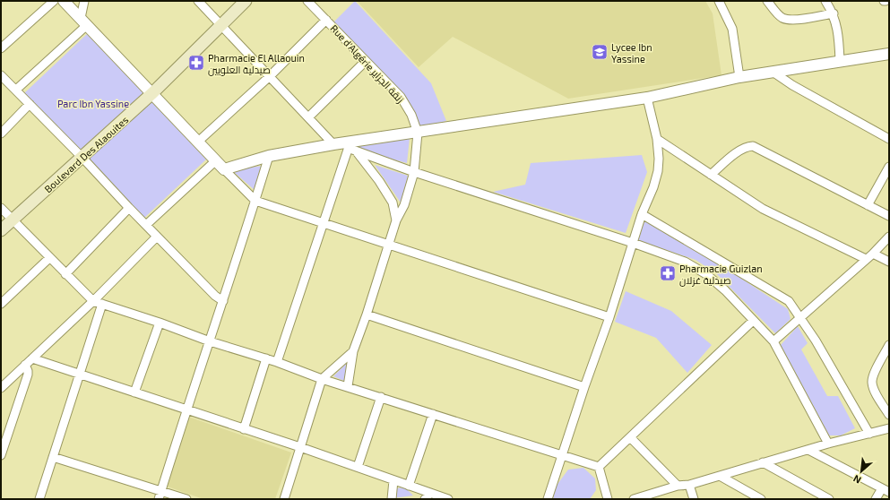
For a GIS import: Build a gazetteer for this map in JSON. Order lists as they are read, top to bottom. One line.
{"streets":{"main road":["Boulevard Des Alaouites"],"street":["Rue d'Algérie زنقة الجزاير"]},"parks":["Parc Ibn Yassine"],"places":{"school or university":["Lycee Ibn Yassine"],"pharmacy":["Pharmacie El Allaouin صيدلية العلويين","Pharmacie Guizlan صيدلية غزلان"]},"north":"bottom left"}
